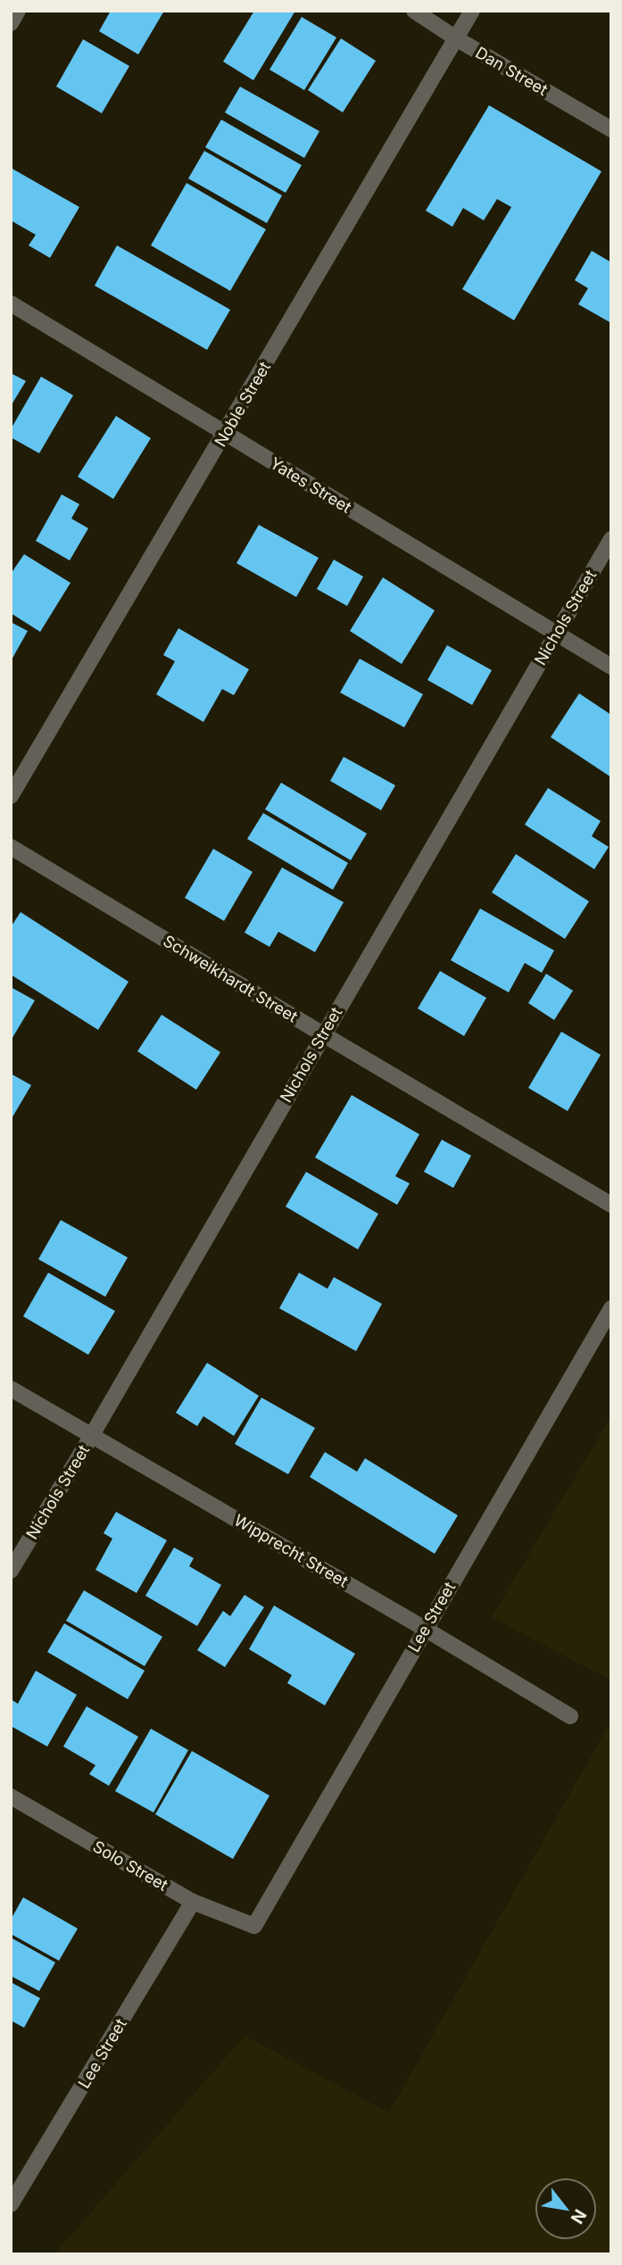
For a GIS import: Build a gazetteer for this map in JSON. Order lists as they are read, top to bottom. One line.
{"streets":{"street":["Dan Street","Noble Street","Yates Street","Nichols Street","Schweikhardt Street","Wipprecht Street","Lee Street","Solo Street"]},"crossings":[["Dan Street","Noble Street"],["Noble Street","Yates Street"],["Yates Street","Nichols Street"],["Nichols Street","Schweikhardt Street"],["Nichols Street","Wipprecht Street"],["Wipprecht Street","Lee Street"],["Lee Street","Solo Street"]],"north":"bottom right"}
